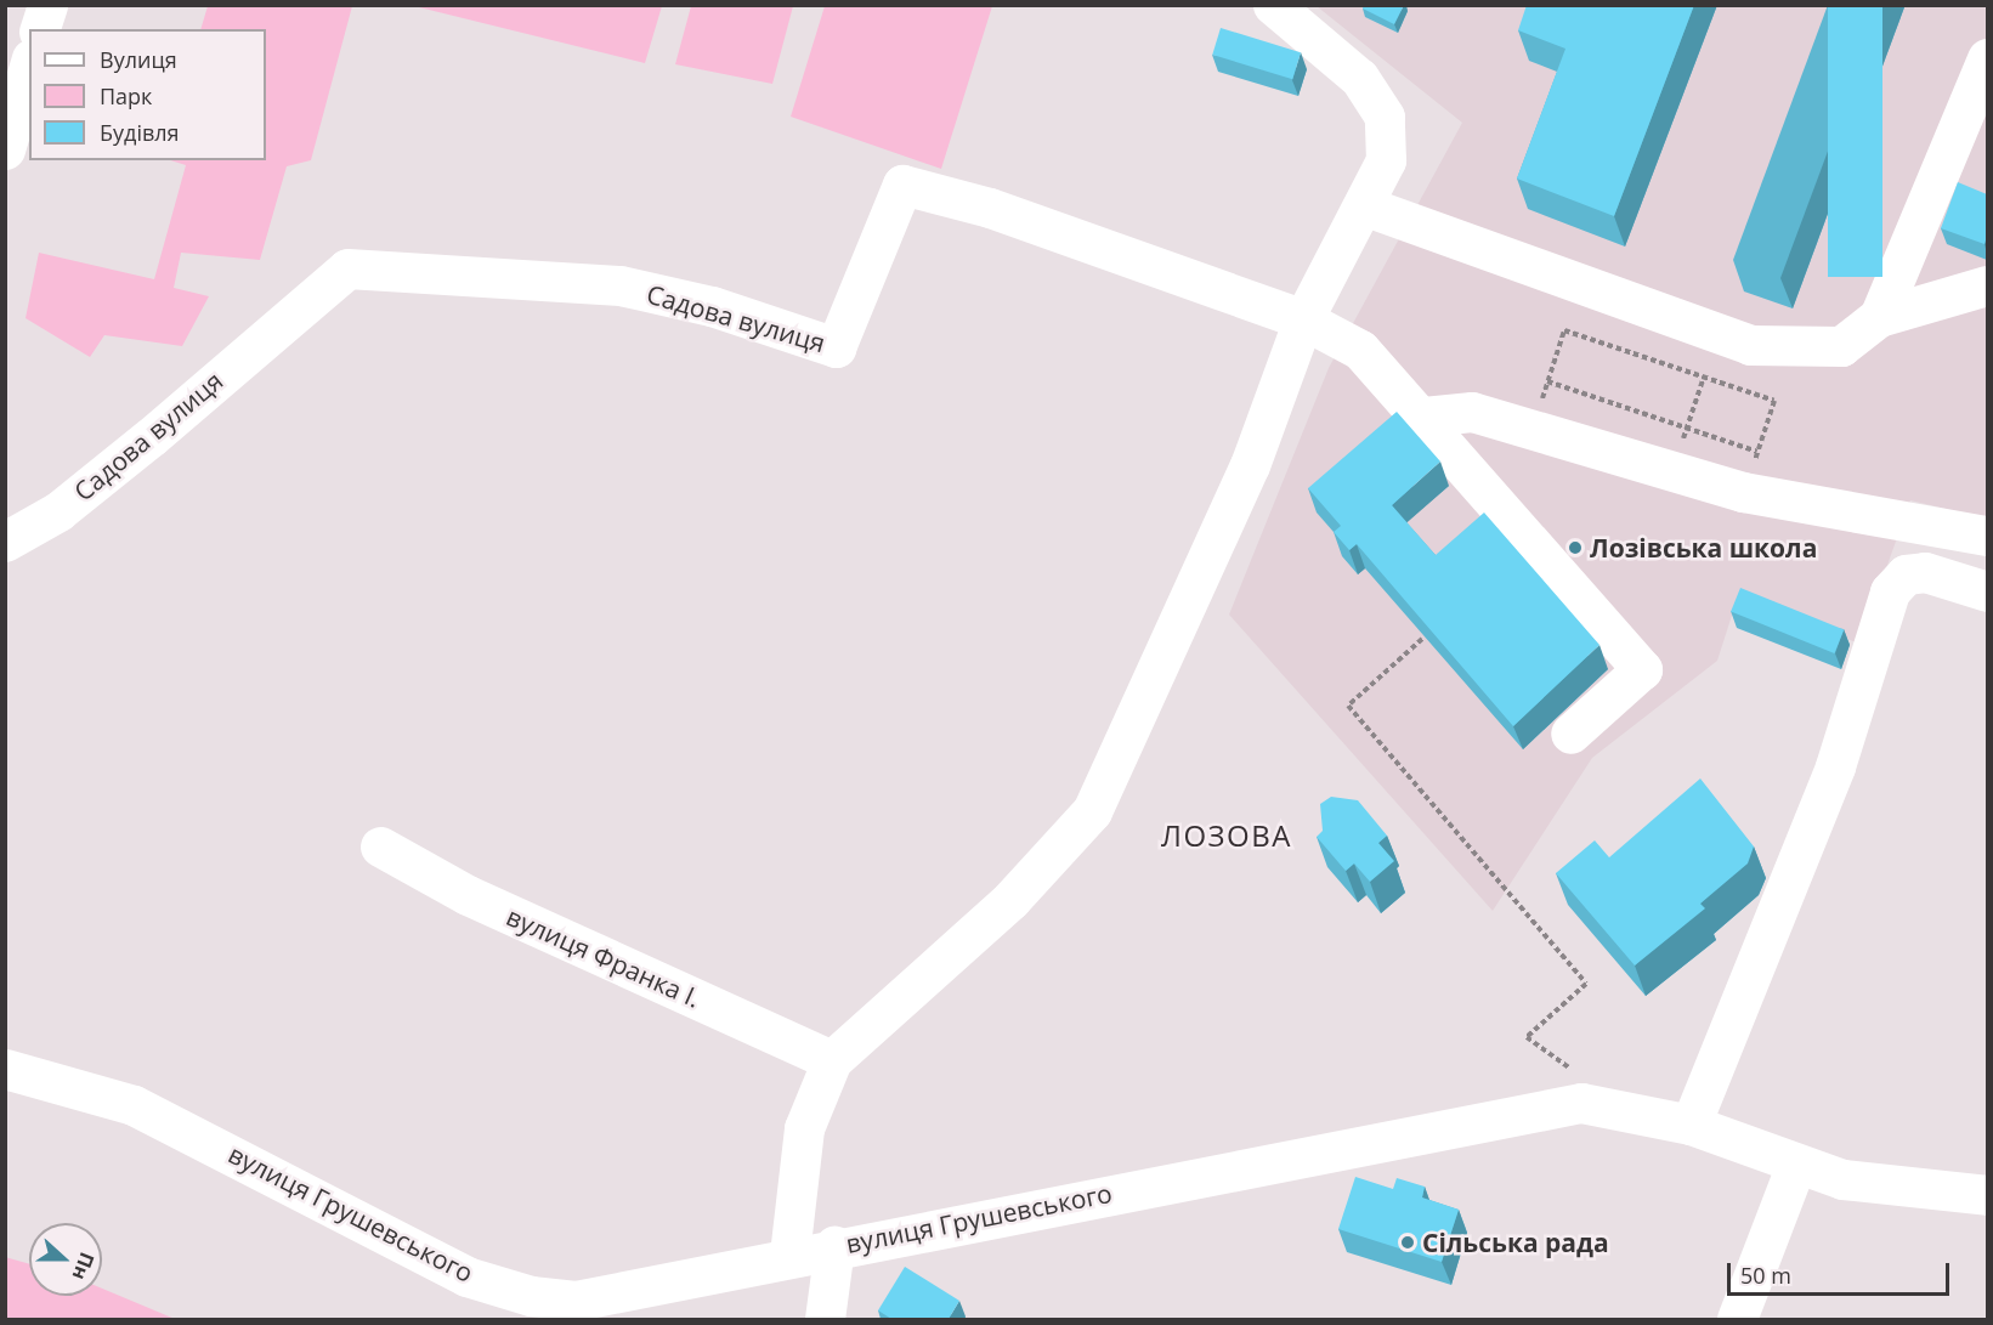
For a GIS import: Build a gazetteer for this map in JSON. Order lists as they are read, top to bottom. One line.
{"streets":{"street":["Садова вулиця","вулиця Франка І.","вулиця Грушевського"]},"districts":["ЛОЗОВА"],"places":["Лозівська школа","Сільська рада"],"legend":["Вулиця","Парк","Будівля"],"scale_bar":"50 m","north":"right"}
